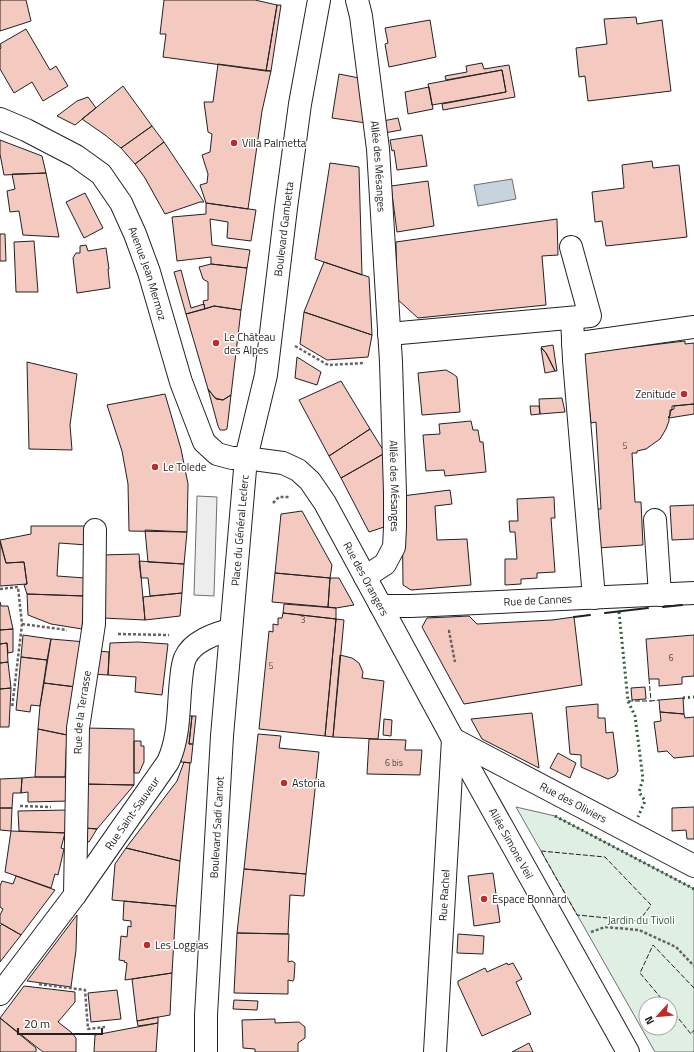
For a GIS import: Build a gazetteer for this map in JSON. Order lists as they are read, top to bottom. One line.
{"streets":{"street":["Allée des Mésanges","Boulevard Gambetta","Avenue Jean Mermoz","Place du Général Leclerc","Rue des Orangers","Rue de Cannes","Rue de la Terrasse","Rue des Oliviers","Rue Saint-Sauveur","Boulevard Sadi Carnot","Allée Simone Veil","Rue Rachel"]},"crossings":[["Allée des Mésanges","Rue des Orangers"],["Boulevard Gambetta","Avenue Jean Mermoz"],["Boulevard Gambetta","Place du Général Leclerc"],["Boulevard Gambetta","Rue des Orangers"],["Avenue Jean Mermoz","Place du Général Leclerc"],["Avenue Jean Mermoz","Rue des Orangers"],["Place du Général Leclerc","Rue des Orangers"],["Place du Général Leclerc","Boulevard Sadi Carnot"],["Rue des Orangers","Rue de Cannes"],["Rue des Orangers","Rue des Oliviers"],["Rue des Orangers","Allée Simone Veil"],["Rue des Orangers","Rue Rachel"],["Rue de la Terrasse","Rue Saint-Sauveur"],["Rue des Oliviers","Allée Simone Veil"],["Rue des Oliviers","Rue Rachel"],["Rue Saint-Sauveur","Boulevard Sadi Carnot"],["Allée Simone Veil","Rue Rachel"]],"parks":["Jardin du Tivoli"],"places":["Villa Palmetta","Le Château des Alpes","Zenitude","Le Tolede","Astoria","Espace Bonnard","Les Loggias"],"house_numbers":["5","3","6","5","6 bis"],"scale_bar":"20 m","north":"bottom left"}
